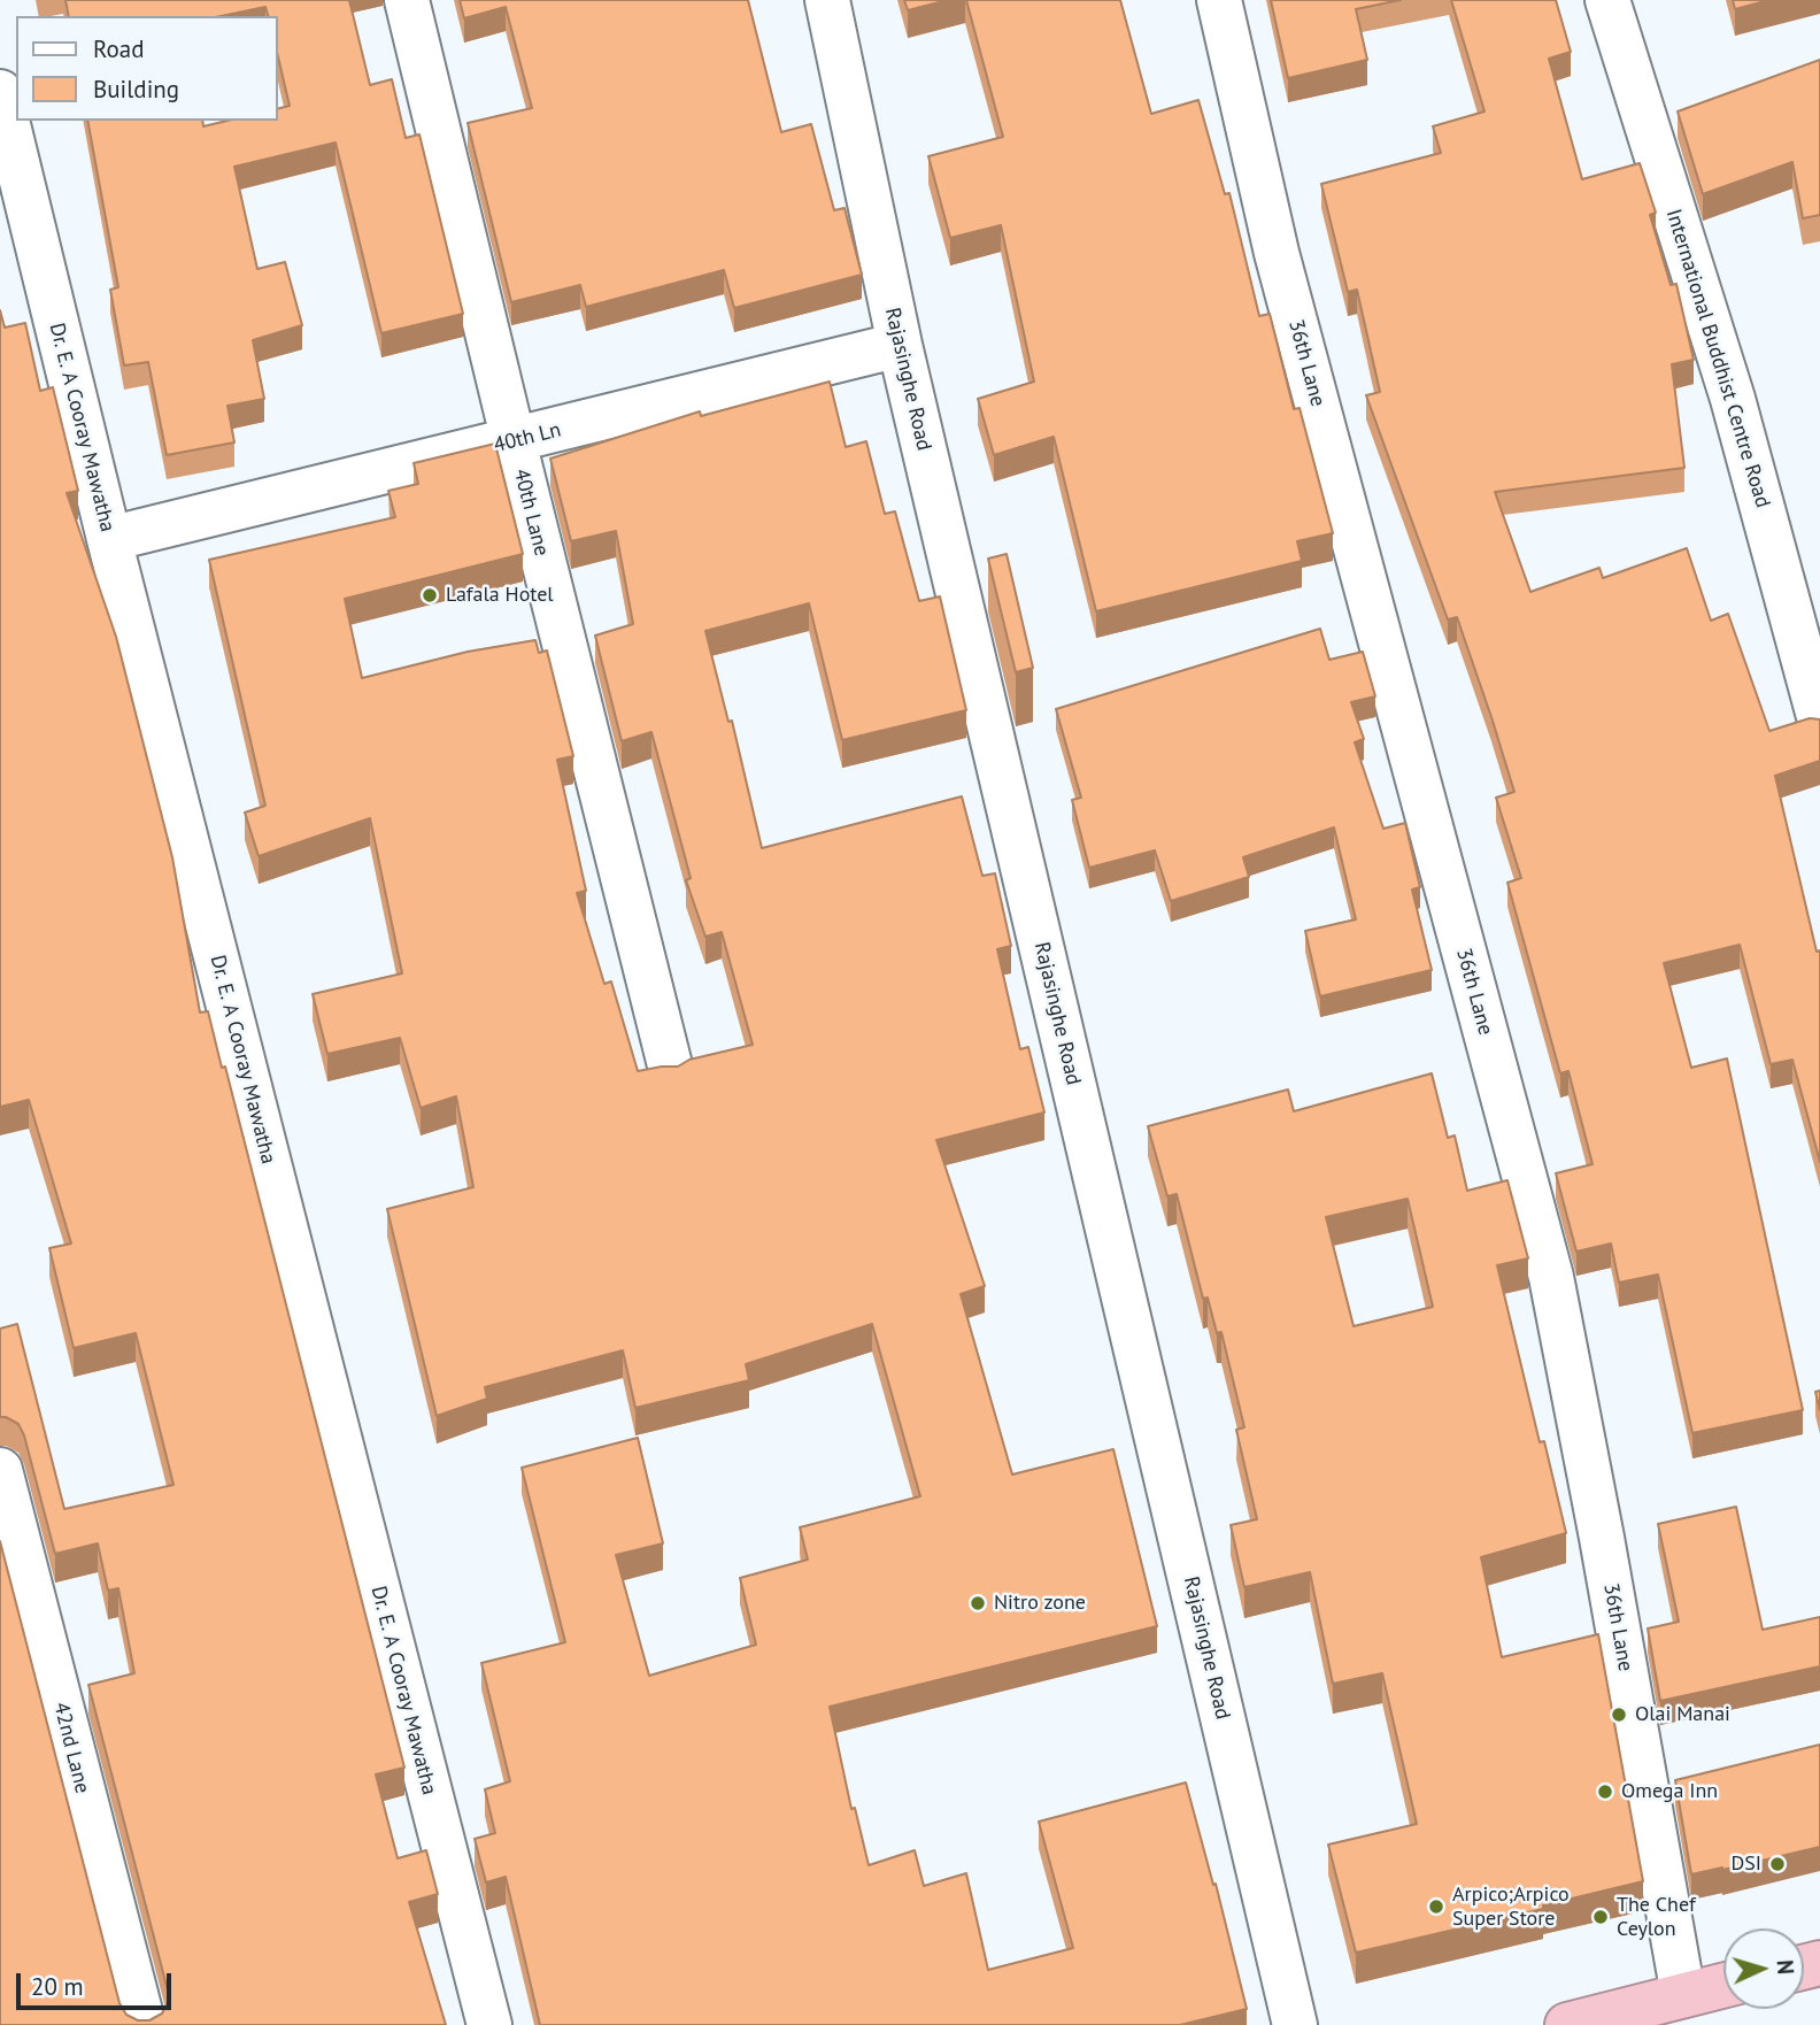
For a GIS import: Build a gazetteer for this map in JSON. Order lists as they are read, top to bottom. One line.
{"streets":{"street":["International Buddhist Centre Road","36th Lane","Rajasinghe Road","Dr. E. A Cooray Mawatha","40th Ln","40th Lane","42nd Lane"]},"crossings":[["Rajasinghe Road","40th Ln"],["Dr. E. A Cooray Mawatha","40th Ln"],["40th Ln","40th Lane"]],"places":["Lafala Hotel","Nitro zone","Olai Manai","Omega Inn","DSI","Arpico;Arpico Super Store","The Chef Ceylon"],"legend":["Road","Building"],"scale_bar":"20 m","north":"right"}
